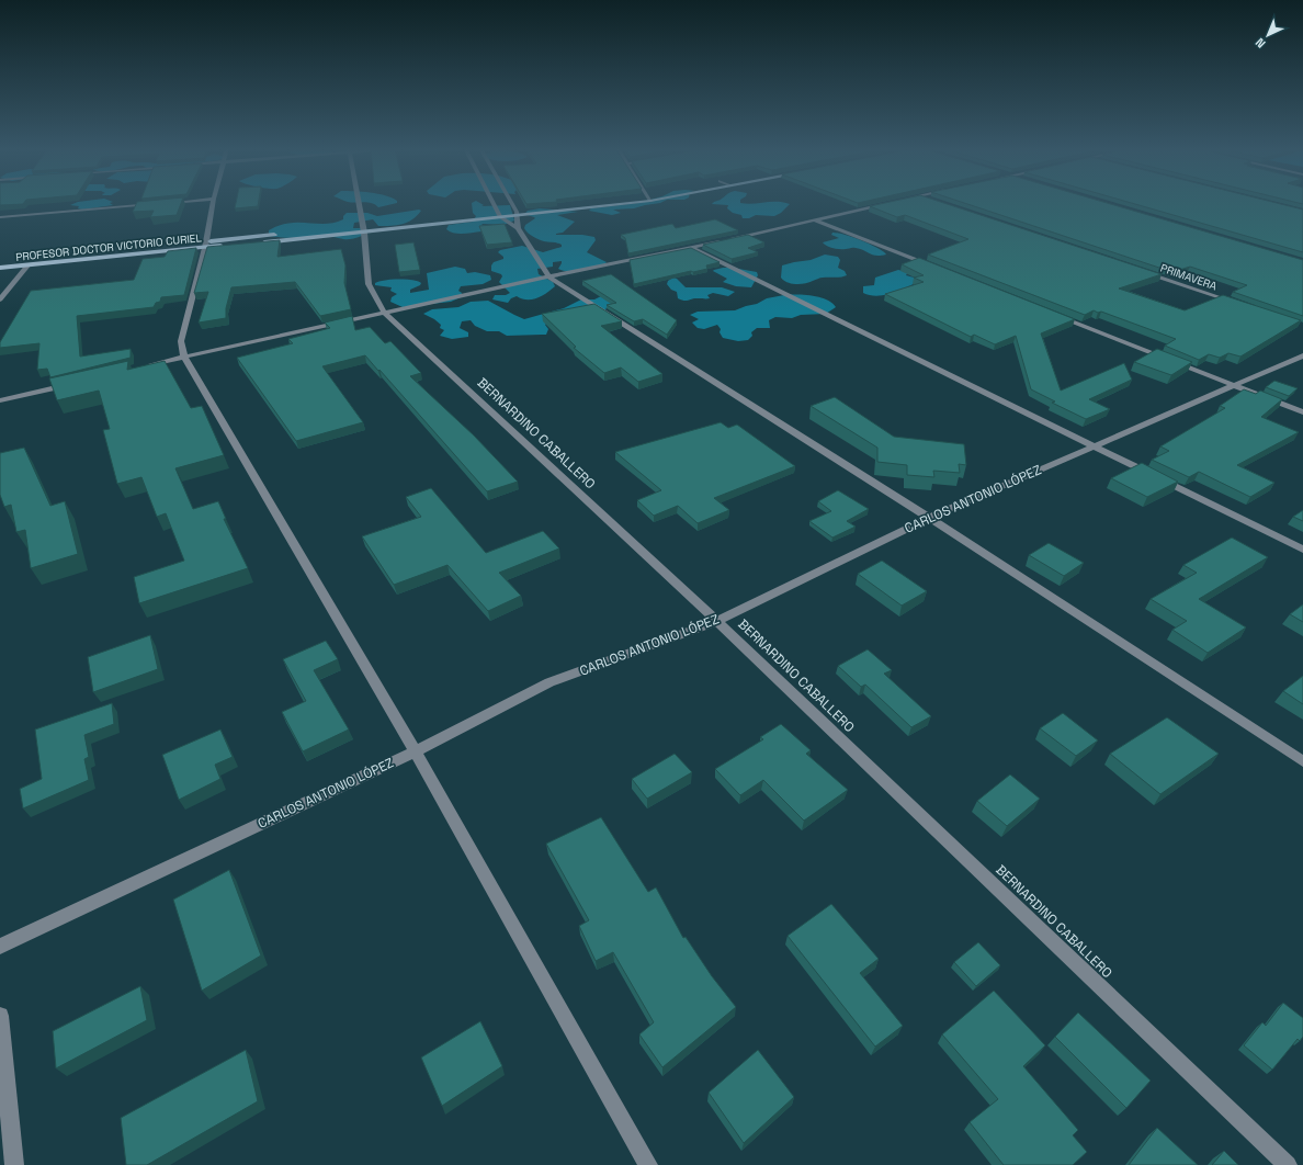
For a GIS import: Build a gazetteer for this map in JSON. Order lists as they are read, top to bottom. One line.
{"streets":{"main road":["PROFESOR DOCTOR VICTORIO CURIEL"],"street":["PRIMAVERA","BERNARDINO CABALLERO","CARLOS ANTONIO LÓPEZ"]},"crossings":[["PROFESOR DOCTOR VICTORIO CURIEL","BERNARDINO CABALLERO"],["BERNARDINO CABALLERO","CARLOS ANTONIO LÓPEZ"]],"north":"bottom left"}
